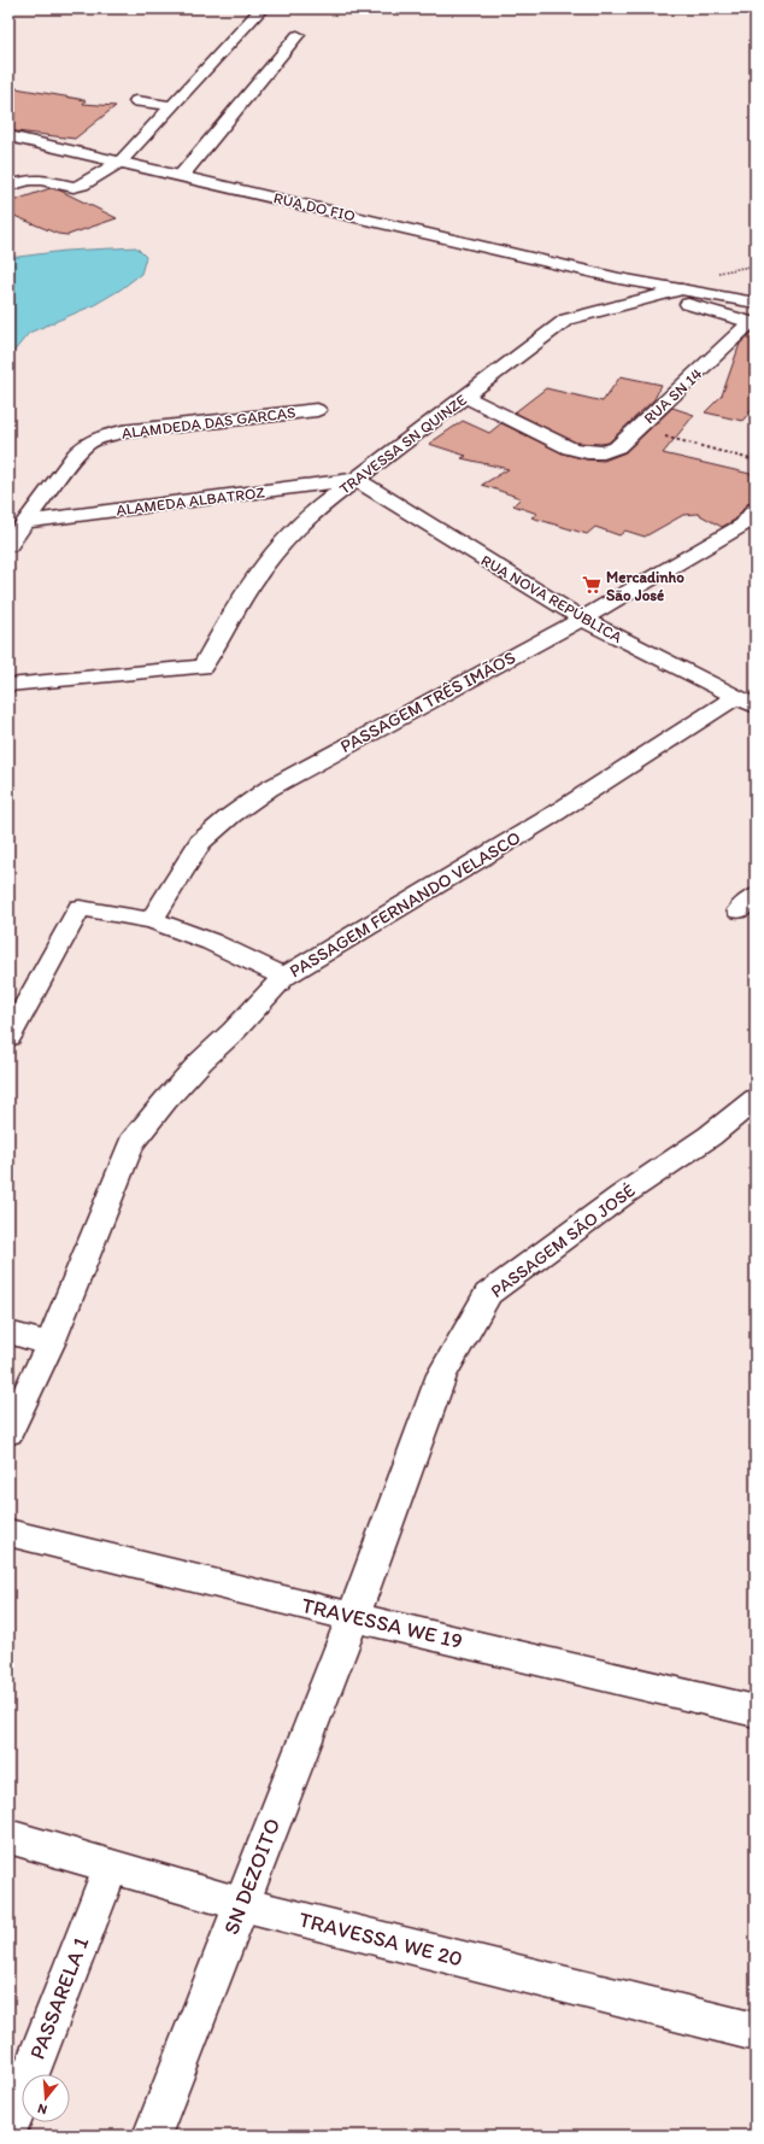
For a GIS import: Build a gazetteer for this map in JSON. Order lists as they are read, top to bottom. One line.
{"streets":{"street":["RUA DO FIO","RUA SN 14","ALAMDEDA DAS GARCAS","TRAVESSA SN QUINZE","ALAMEDA ALBATROZ","RUA NOVA REPÚBLICA","PASSAGEM TRÊS IMÃOS","PASSAGEM FERNANDO VELASCO","PASSAGEM SÃO JOSÉ","TRAVESSA WE 19","SN DEZOITO","TRAVESSA WE 20","PASSARELA 1"]},"crossings":[["RUA DO FIO","RUA SN 14"],["RUA DO FIO","TRAVESSA SN QUINZE"],["RUA SN 14","TRAVESSA SN QUINZE"],["ALAMDEDA DAS GARCAS","ALAMEDA ALBATROZ"],["TRAVESSA SN QUINZE","ALAMEDA ALBATROZ"],["TRAVESSA SN QUINZE","RUA NOVA REPÚBLICA"],["ALAMEDA ALBATROZ","RUA NOVA REPÚBLICA"],["RUA NOVA REPÚBLICA","PASSAGEM TRÊS IMÃOS"],["RUA NOVA REPÚBLICA","PASSAGEM FERNANDO VELASCO"],["PASSAGEM SÃO JOSÉ","TRAVESSA WE 19"],["PASSAGEM SÃO JOSÉ","SN DEZOITO"],["TRAVESSA WE 19","SN DEZOITO"],["SN DEZOITO","TRAVESSA WE 20"],["TRAVESSA WE 20","PASSARELA 1"]],"places":{"supermarket":["Mercadinho São José"]},"north":"bottom"}
